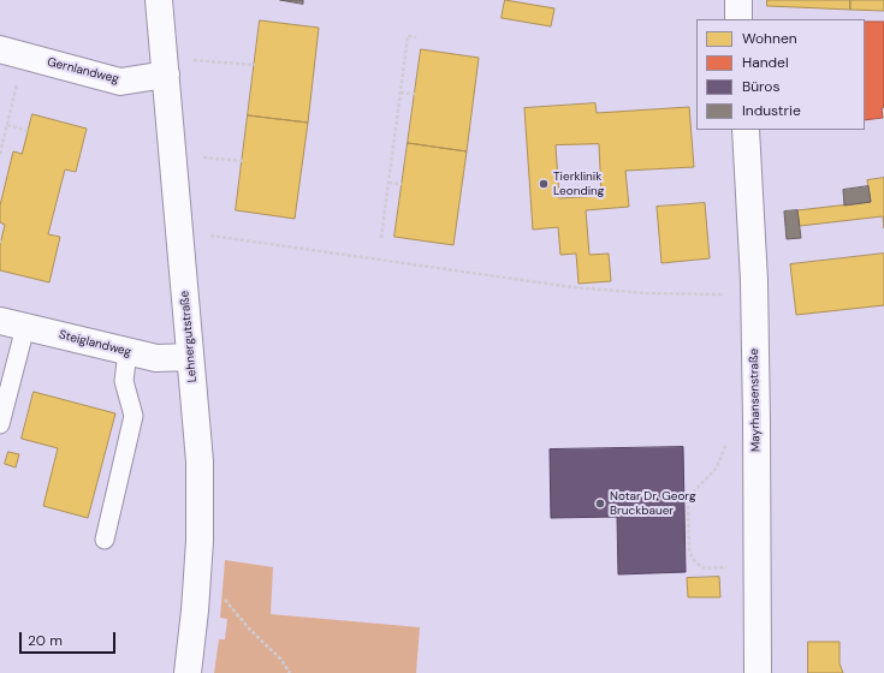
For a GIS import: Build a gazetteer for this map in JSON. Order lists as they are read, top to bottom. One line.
{"streets":{"street":["Gernlandweg","Lehnergutstraße","Steiglandweg","Mayrhansenstraße"]},"crossings":[["Gernlandweg","Lehnergutstraße"],["Lehnergutstraße","Steiglandweg"]],"places":["Tierklinik Leonding","Notar Dr. Georg Bruckbauer"],"legend":["Wohnen","Handel","Büros","Industrie"],"scale_bar":"20 m"}
